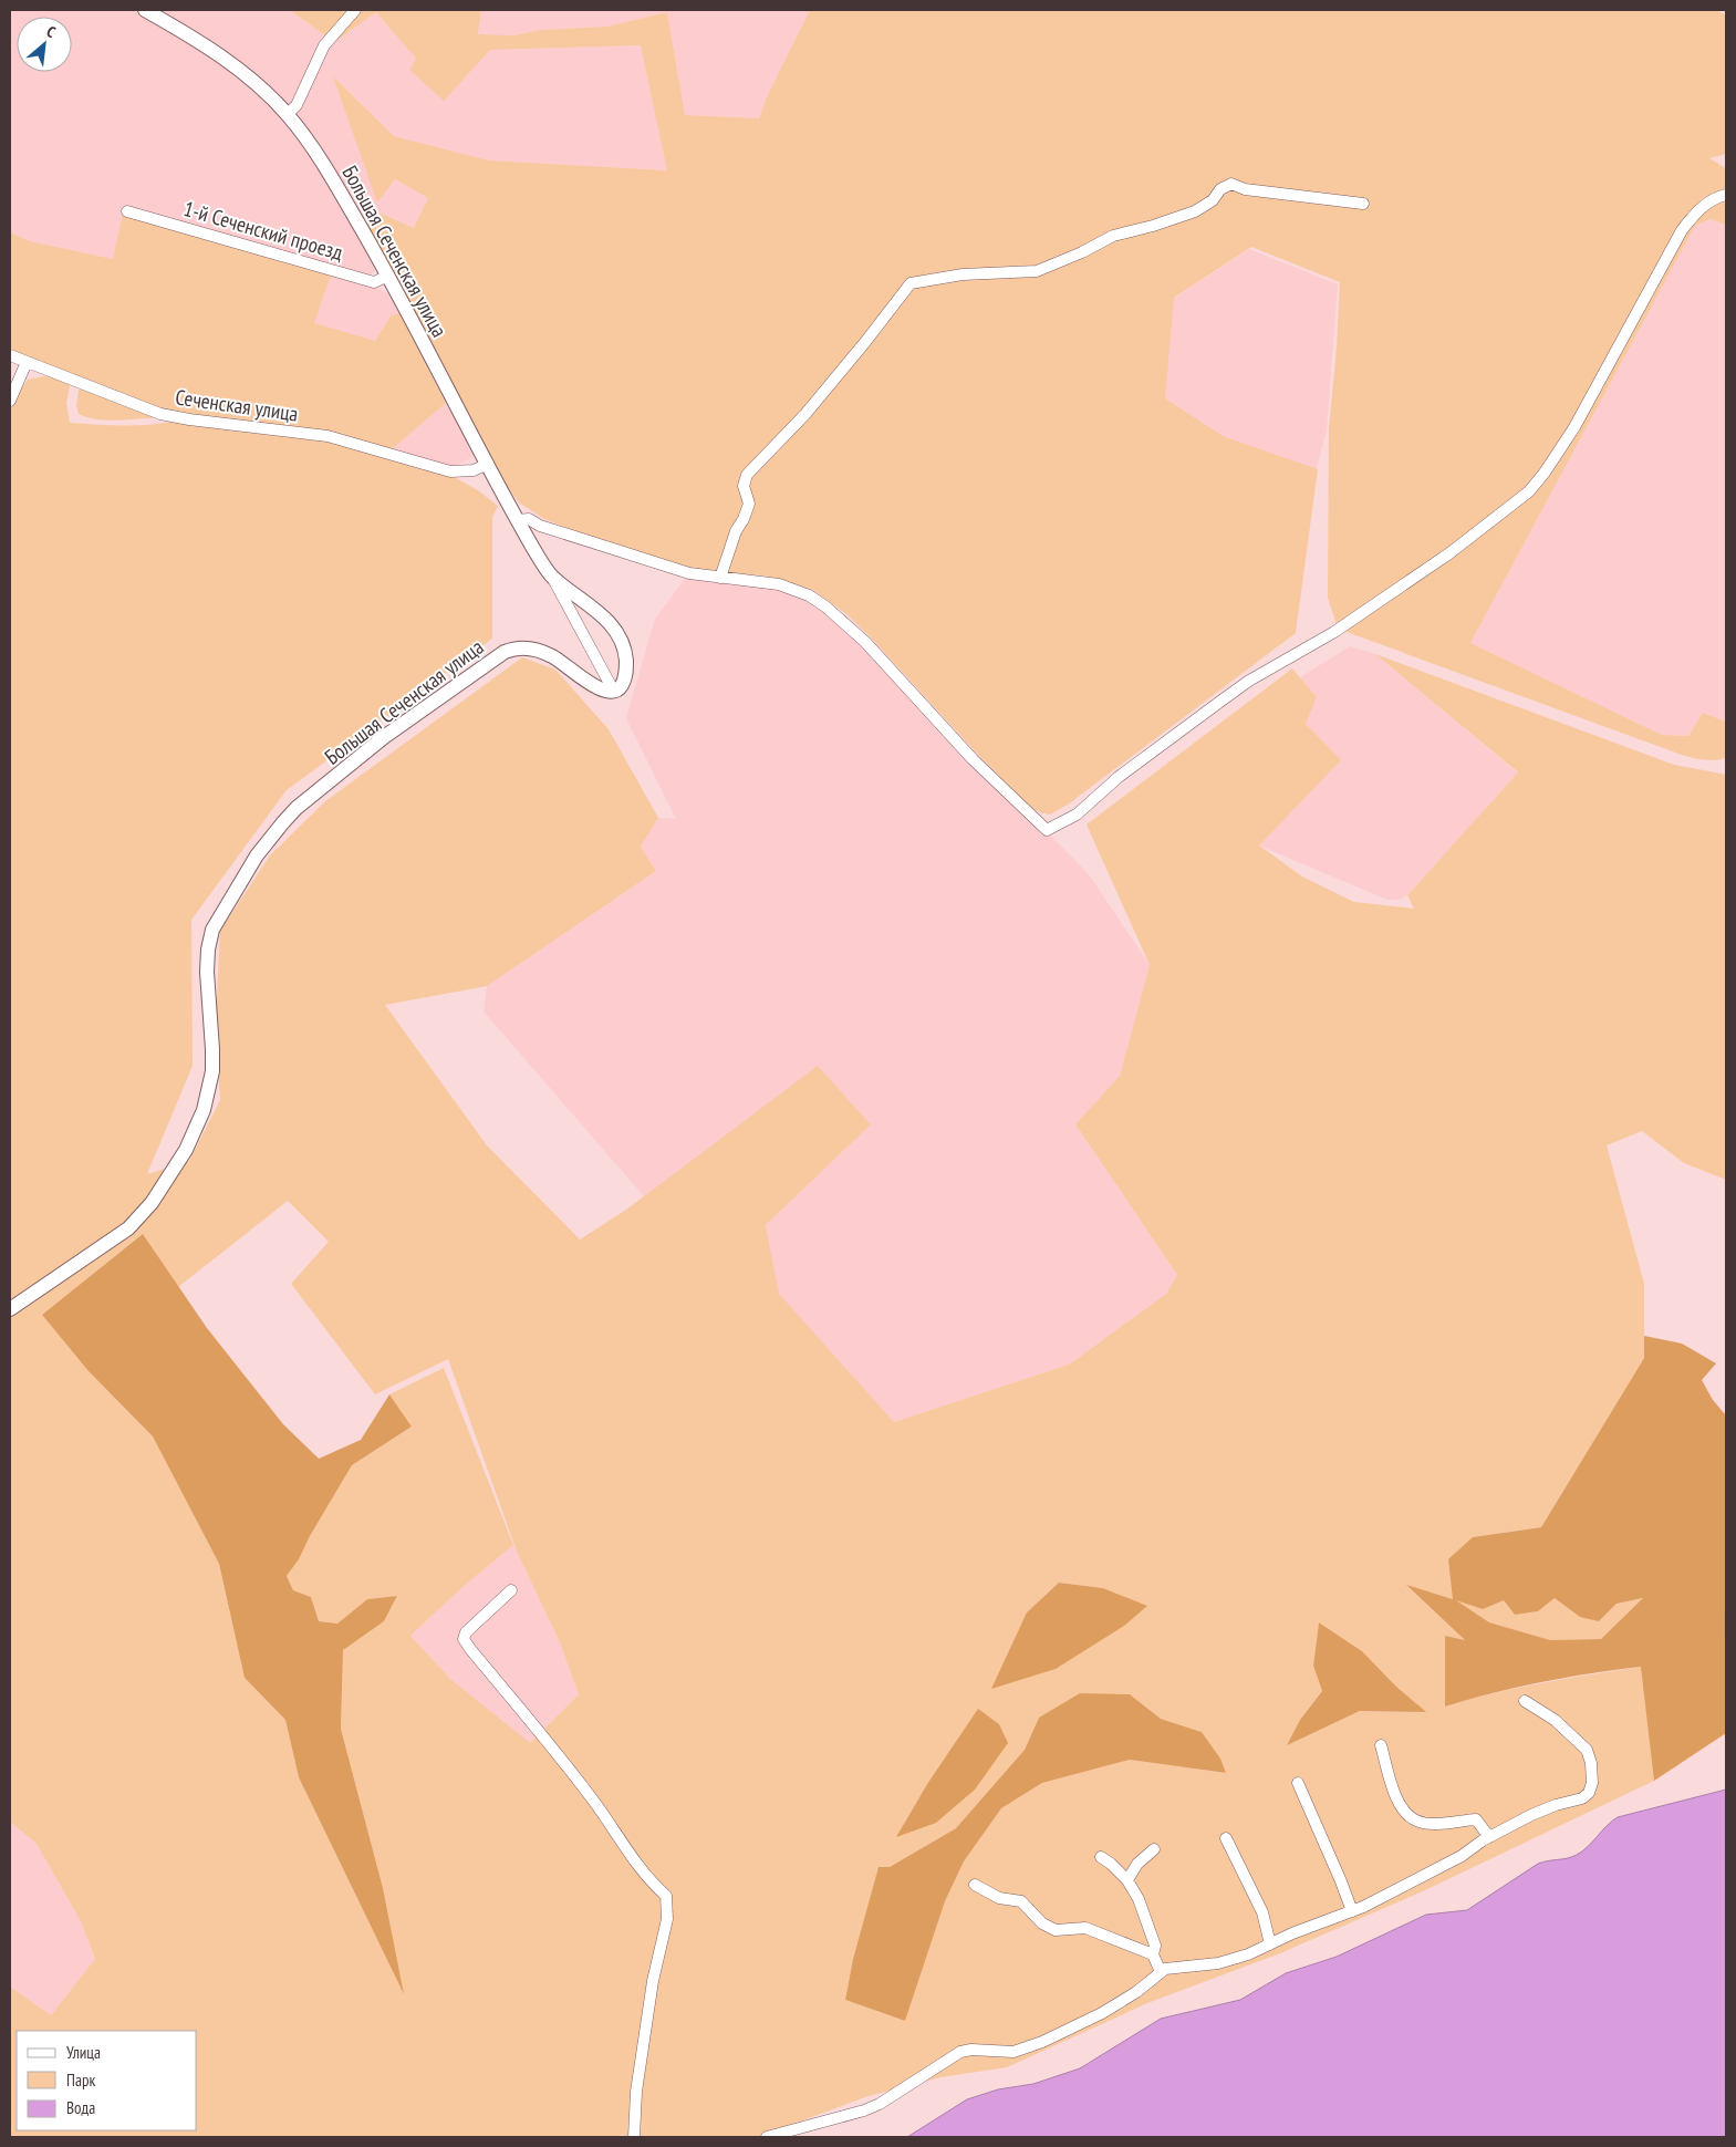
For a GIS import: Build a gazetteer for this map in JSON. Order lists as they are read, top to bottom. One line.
{"streets":{"street":["1-й Сеченский проезд","Большая Сеченская улица","Сеченская улица"]},"crossings":[["1-й Сеченский проезд","Большая Сеченская улица"],["Большая Сеченская улица","Сеченская улица"]],"legend":["Улица","Парк","Вода"],"north":"top right"}
